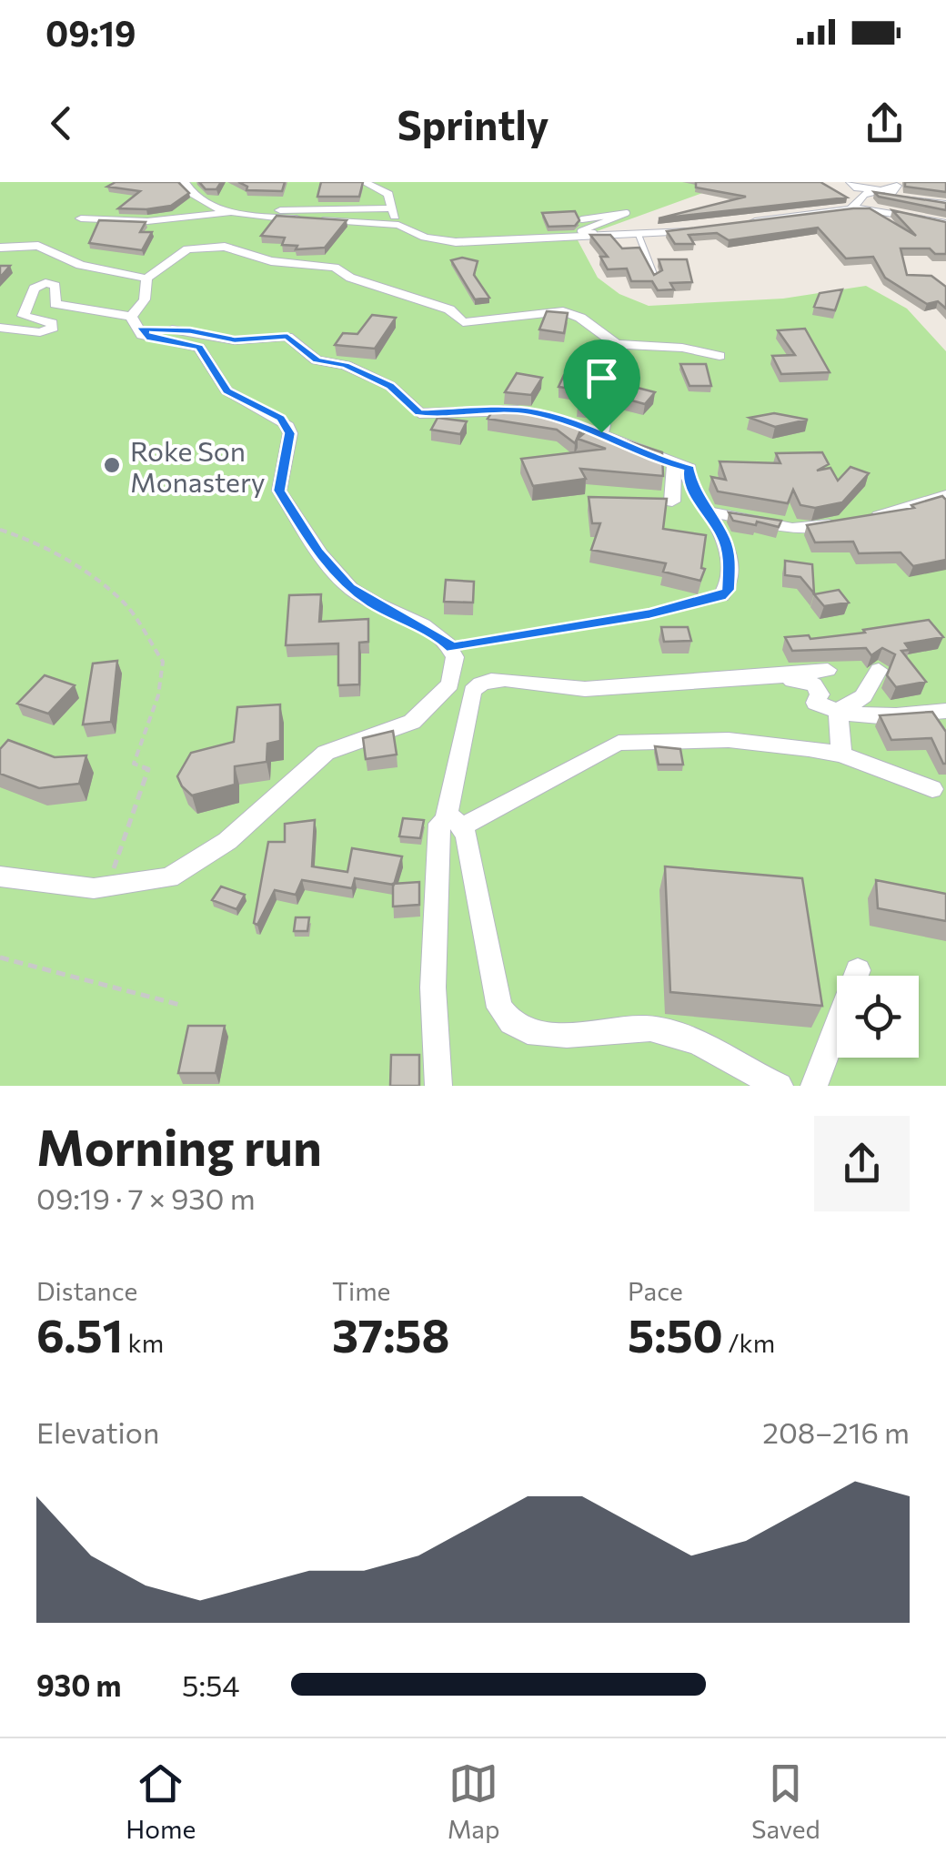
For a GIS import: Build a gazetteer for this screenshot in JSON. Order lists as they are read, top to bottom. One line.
{"places":["Roke Son Monastery"],"page":{"status":"09:19","header":"Sprintly","heading":["Morning run","09:19 · 7 × 930 m"],"stats":[["Distance","6.51 km"],["Time","37:58"],["Pace","5:50 /km"]],"chart":["Elevation","208–216 m"],"list":[{"name":"930 m","note":"5:54"}],"tabs":["Home","Map","Saved"]}}
